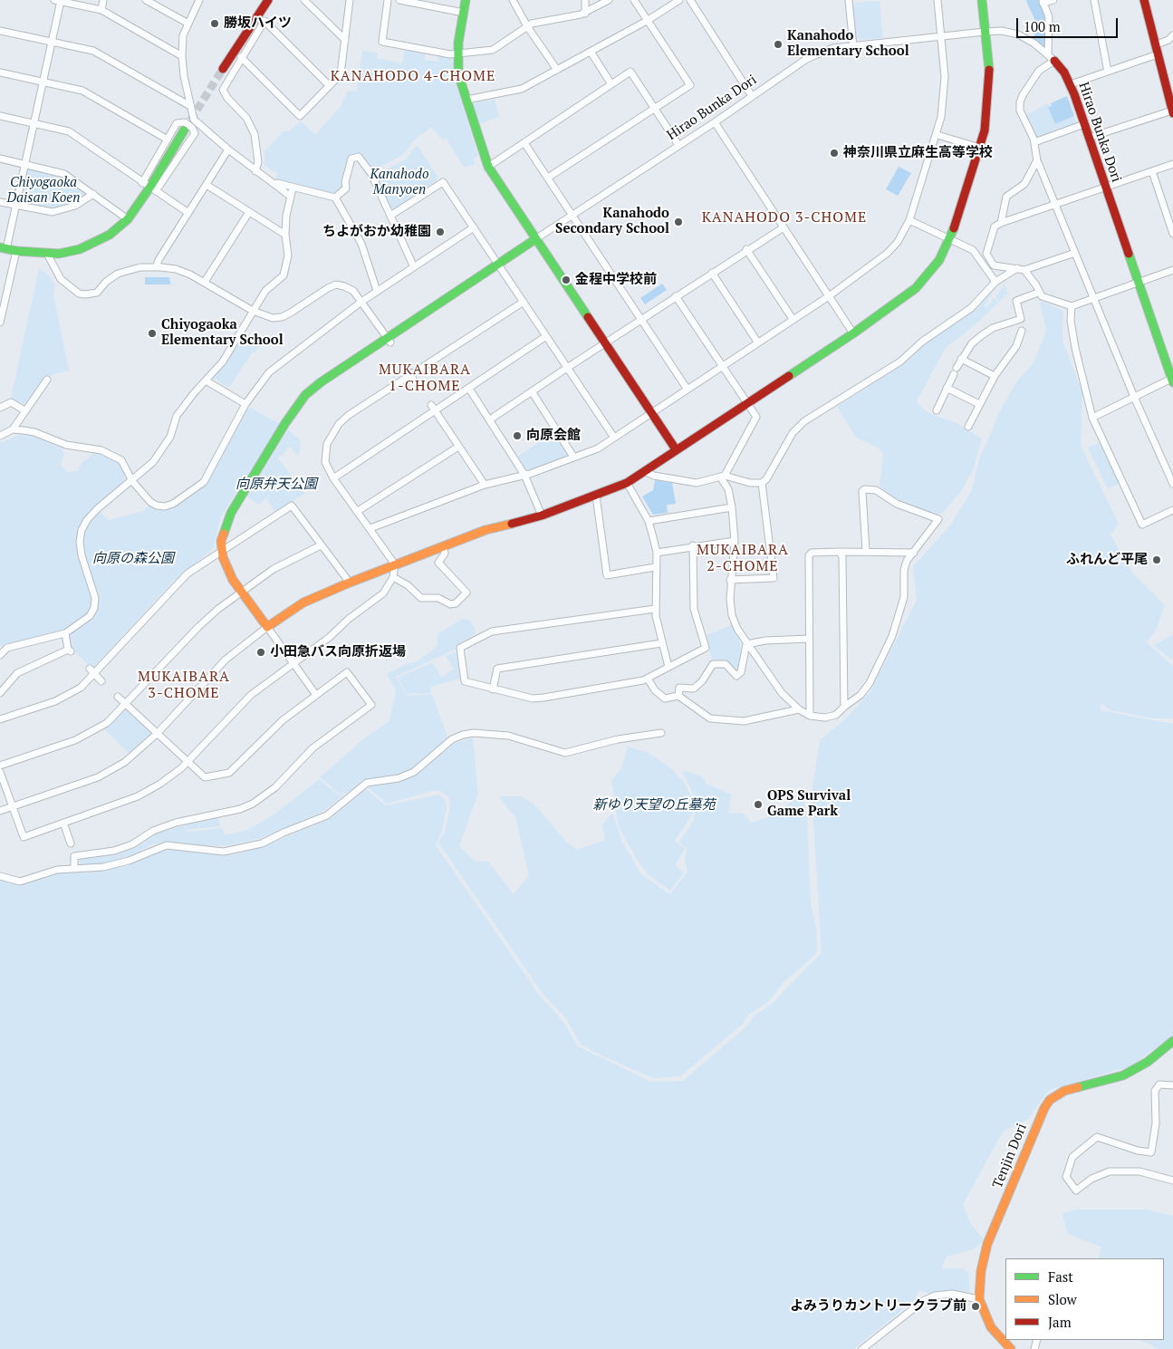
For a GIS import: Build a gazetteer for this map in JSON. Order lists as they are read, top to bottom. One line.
{"streets":{"street":["Hirao Bunka Dori","Tenjin Dori"]},"districts":["KANAHODO 4-CHOME","KANAHODO 3-CHOME","MUKAIBARA 1-CHOME","MUKAIBARA 2-CHOME","MUKAIBARA 3-CHOME"],"parks":["Kanahodo Manyoen","Chiyogaoka Daisan Koen","向原弁天公園","向原の森公園","新ゆり天望の丘墓苑"],"places":["勝坂ハイツ","Kanahodo Elementary School","神奈川県立麻生高等学校","Kanahodo Secondary School","ちよがおか幼稚園","金程中学校前","Chiyogaoka Elementary School","向原会館","ふれんど平尾","小田急バス向原折返場","OPS Survival Game Park","よみうりカントリークラブ前"],"legend":["Fast","Slow","Jam"],"scale_bar":"100 m"}
